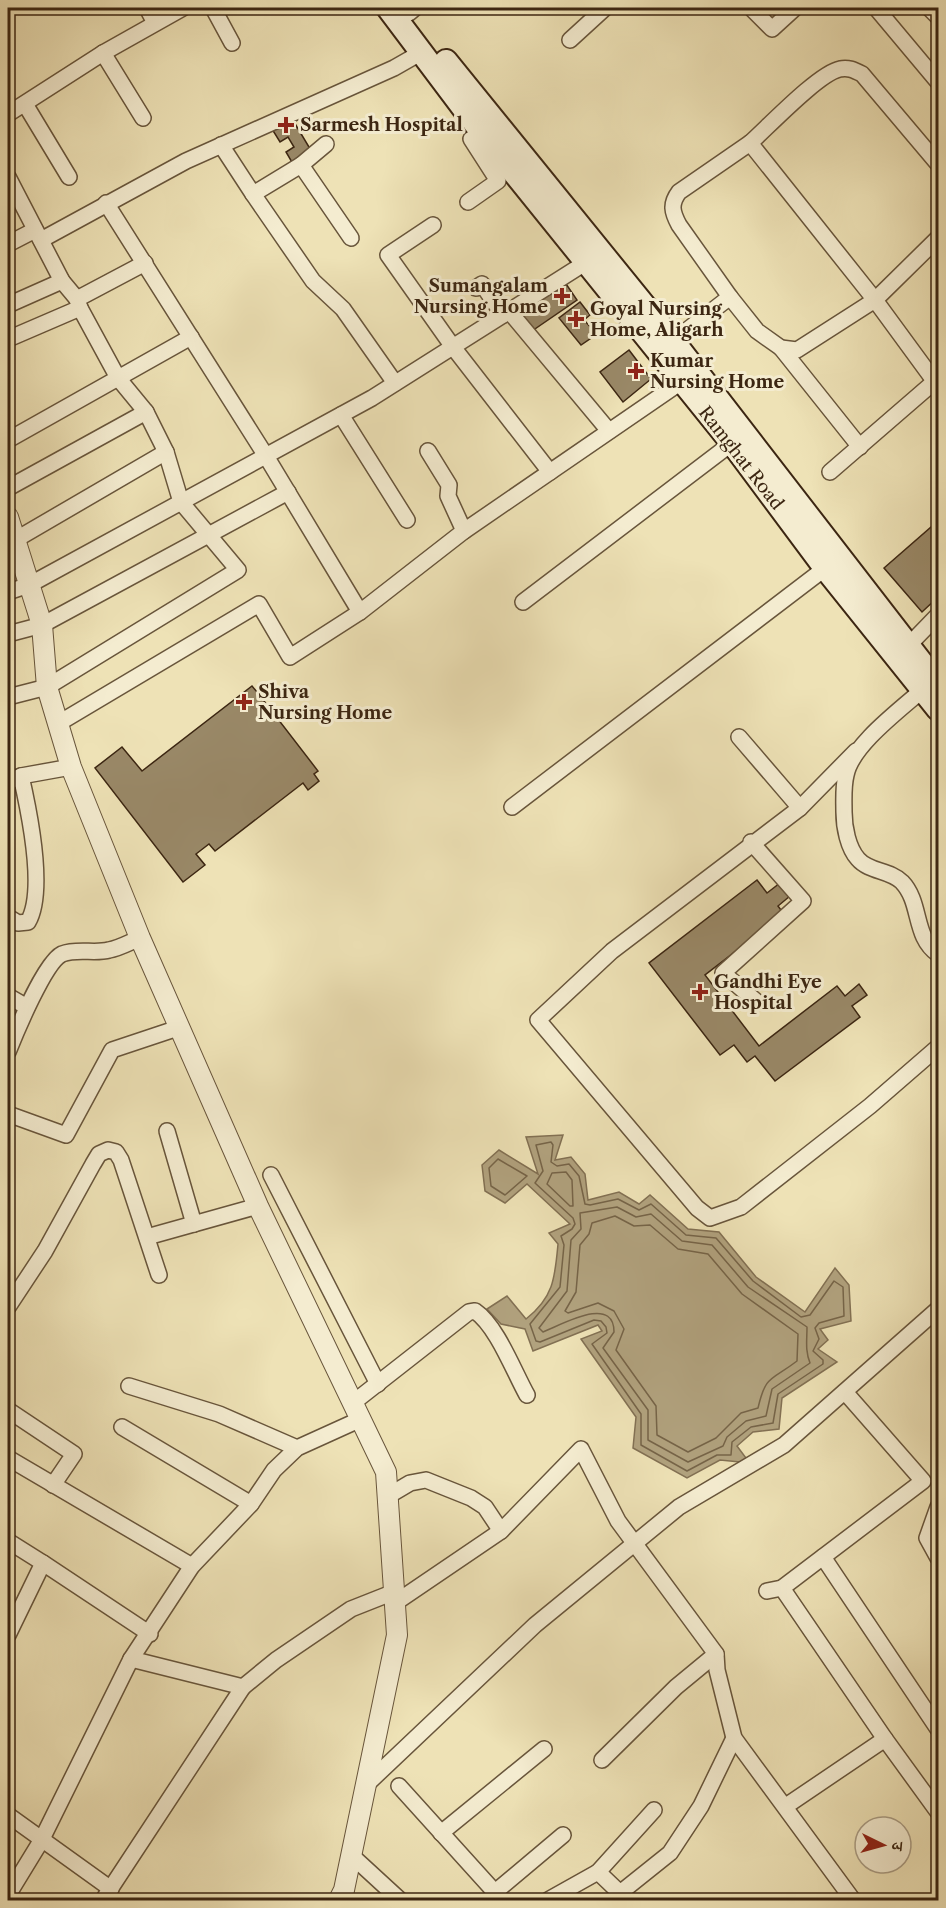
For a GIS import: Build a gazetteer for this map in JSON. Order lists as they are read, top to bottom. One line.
{"streets":{"main road":["Ramghat Road"]},"places":{"health":["Sarmesh Hospital","Sumangalam Nursing Home","Goyal Nursing Home, Aligarh","Kumar Nursing Home","Shiva Nursing Home","Gandhi Eye Hospital"]},"north":"right"}
